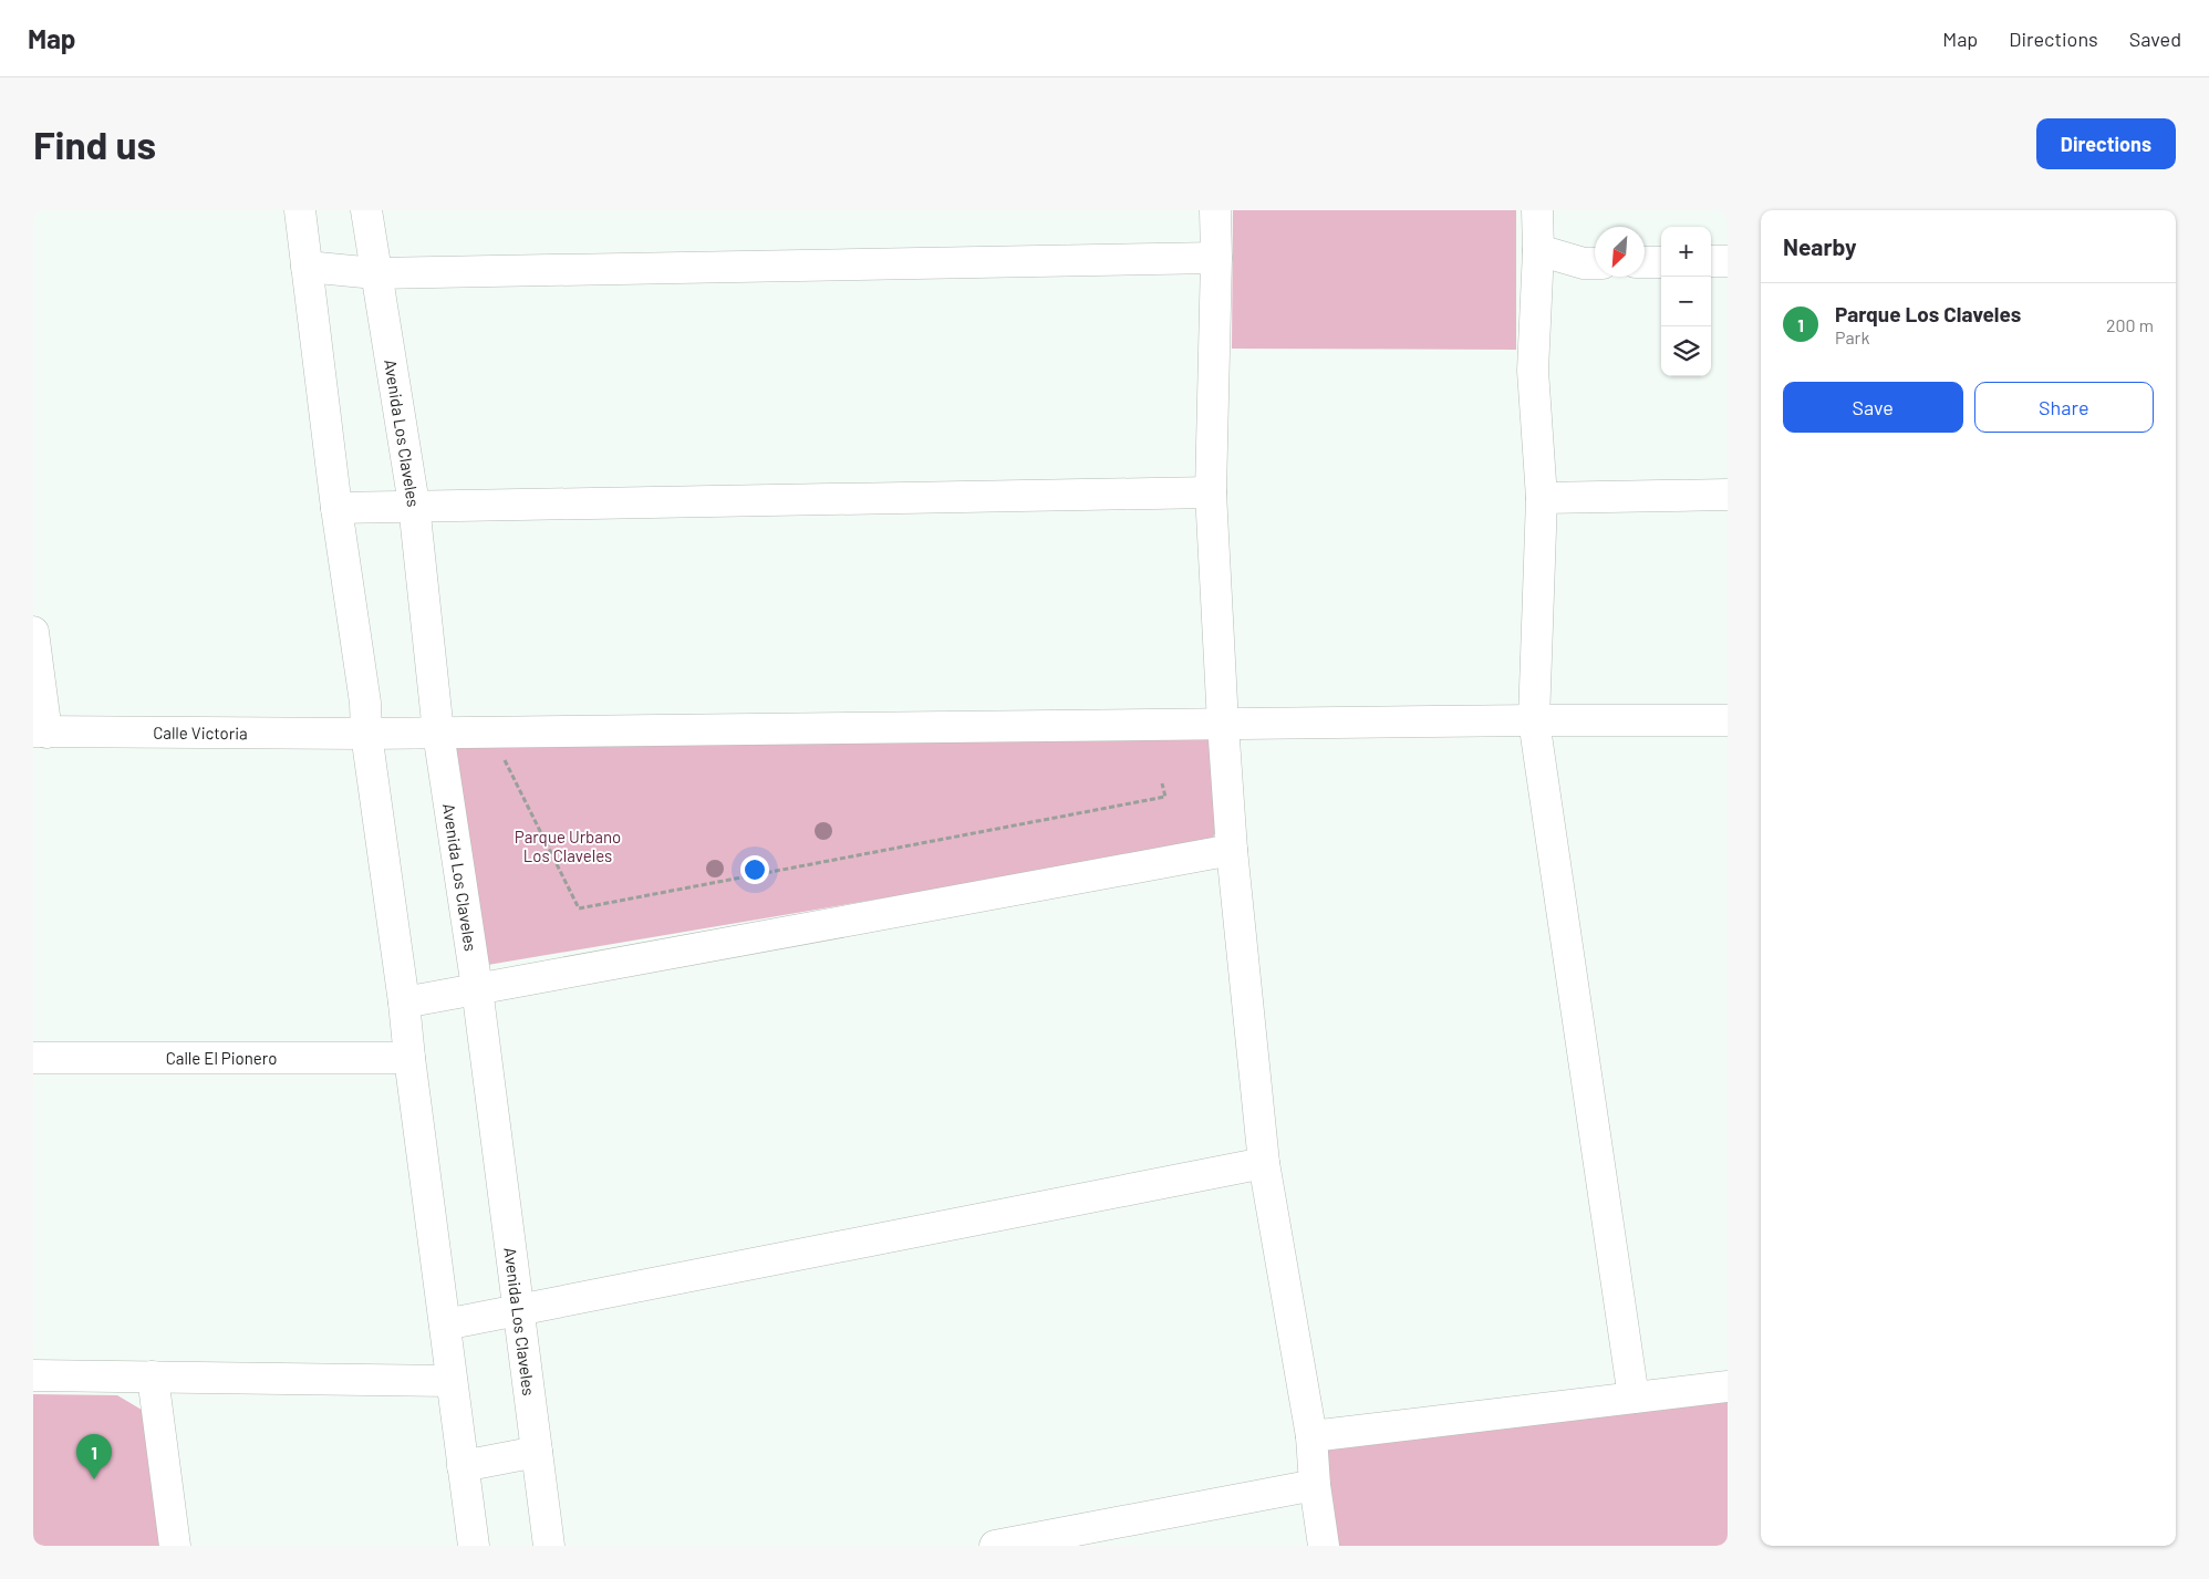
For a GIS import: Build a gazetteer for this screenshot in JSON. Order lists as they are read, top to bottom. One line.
{"streets":{"street":["Avenida Los Claveles","Calle Victoria","Calle El Pionero"]},"crossings":[["Avenida Los Claveles","Calle Victoria"]],"parks":["Parque Urbano Los Claveles"],"north":"bottom left","page":{"header":"Map","nav":["Map","Directions","Saved"],"buttons":["Directions",["Save","Share"]],"title":"Find us","heading":"Nearby","map_buttons":["+","−"],"list":[{"mark":"1","name":"Parque Los Claveles","note":"Park","value":"200 m"}],"pins":"1"}}
